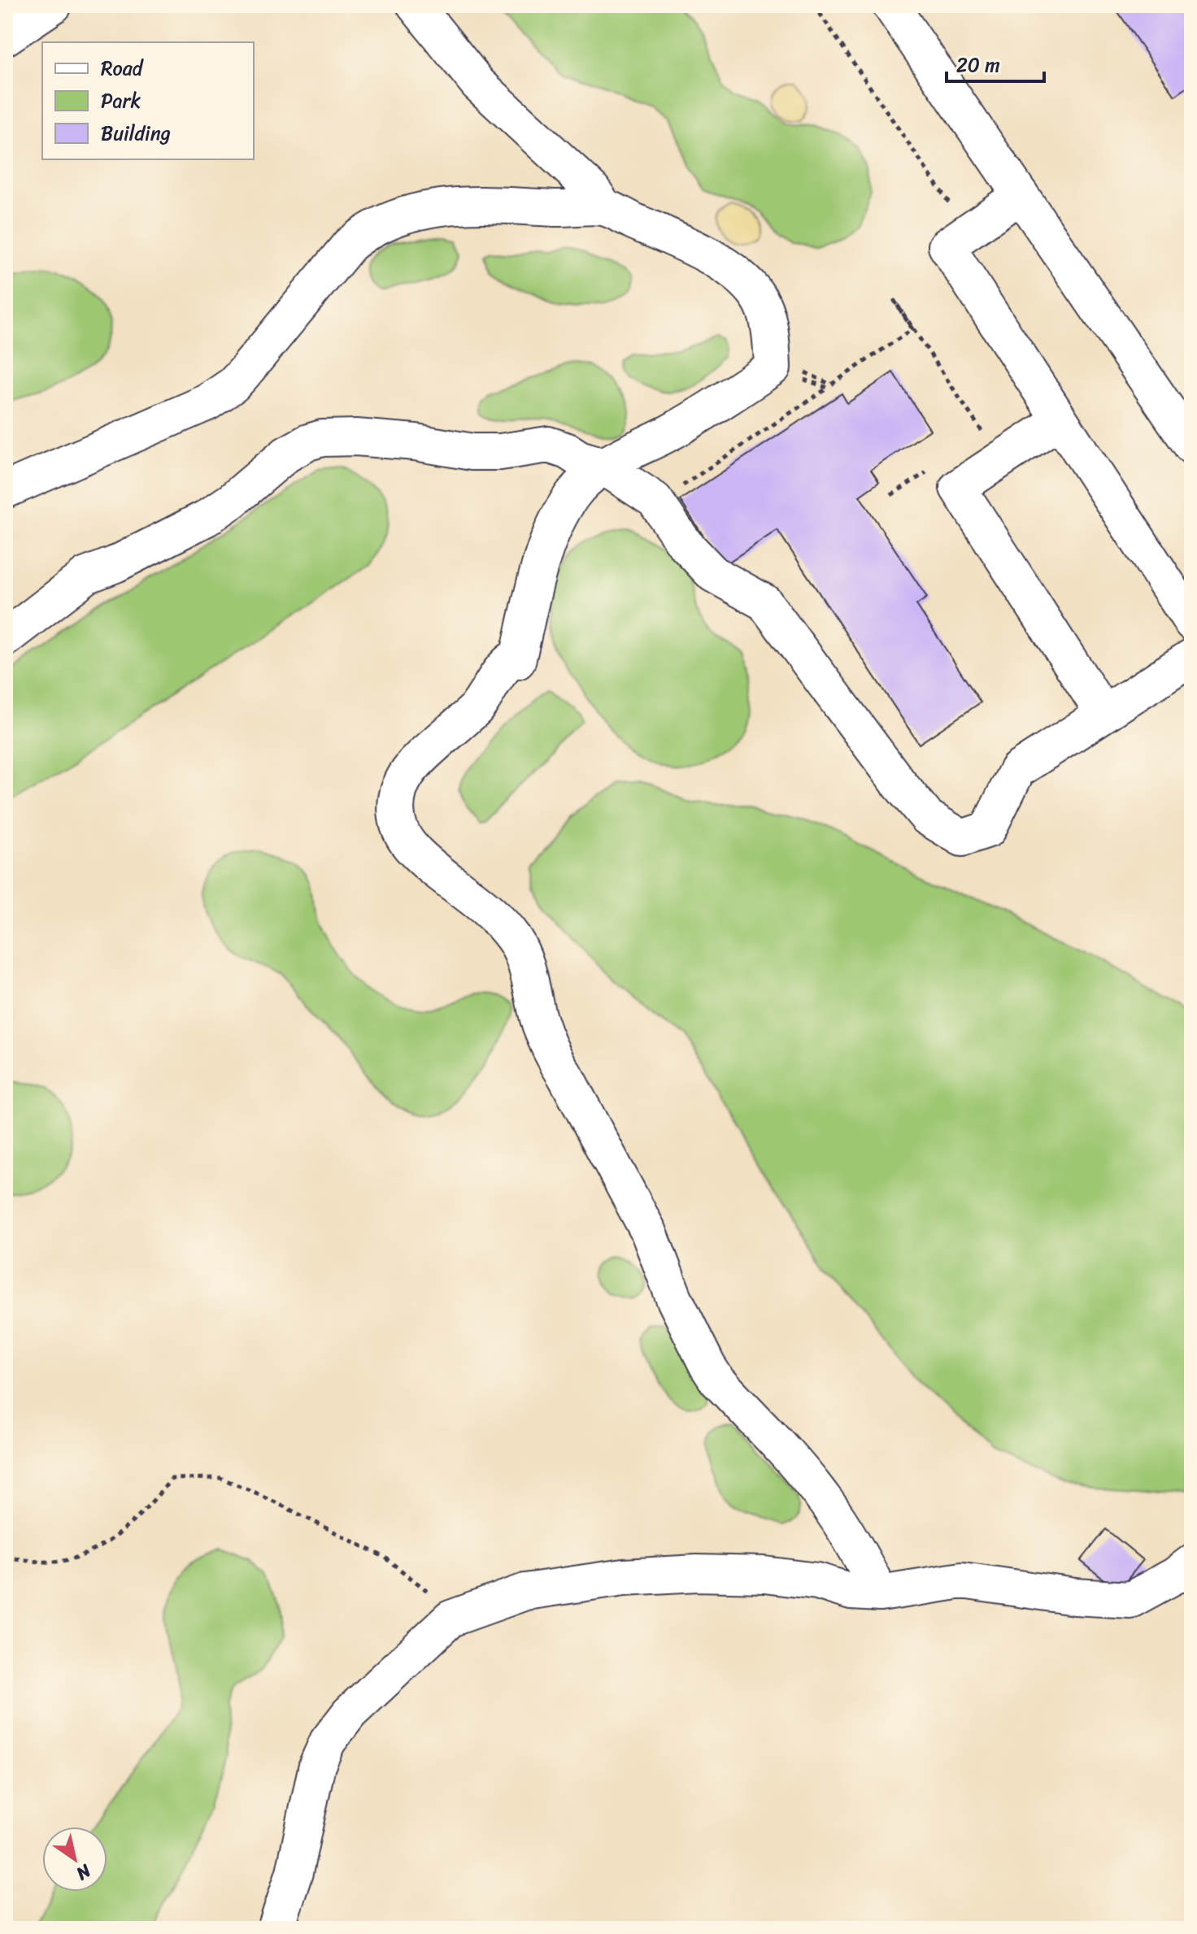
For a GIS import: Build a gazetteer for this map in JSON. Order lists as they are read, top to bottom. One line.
{"legend":["Road","Park","Building"],"scale_bar":"20 m","north":"bottom right"}
